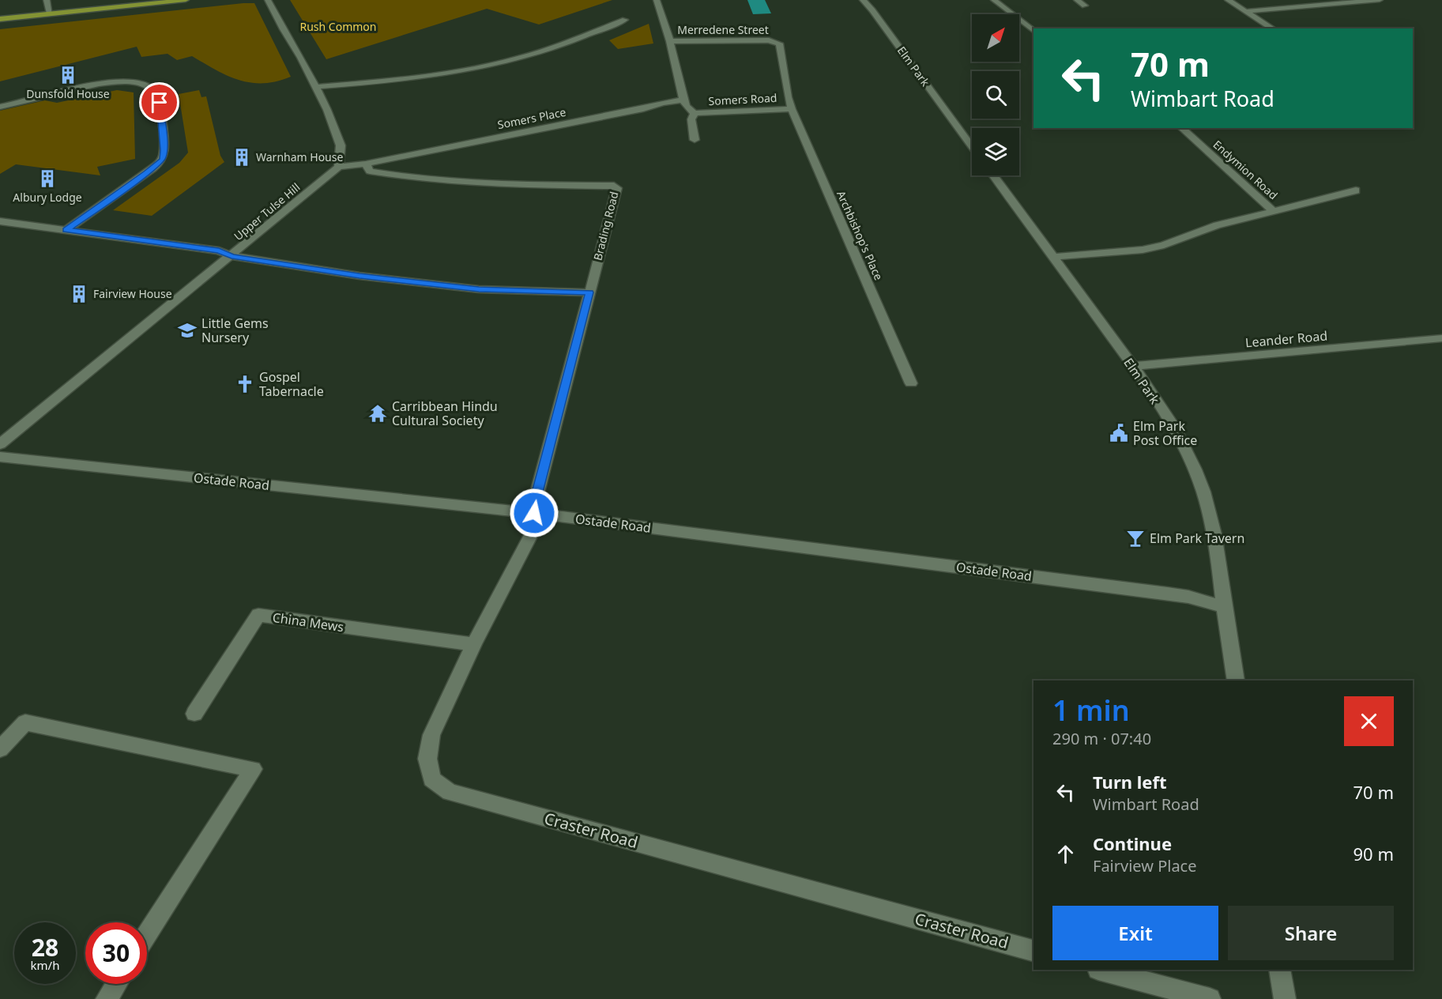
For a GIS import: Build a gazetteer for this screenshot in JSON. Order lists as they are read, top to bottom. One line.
{"streets":{"street":["Merredene Street","Elm Park","Somers Road","Somers Place","Endymion Road","Upper Tulse Hill","Brading Road","Archbishop's Place","Leander Road","Ostade Road","China Mews","Craster Road"]},"crossings":[["Merredene Street","Archbishop's Place"],["Elm Park","Leander Road"],["Elm Park","Ostade Road"],["Somers Road","Archbishop's Place"],["Somers Place","Upper Tulse Hill"],["Somers Place","Brading Road"],["Brading Road","Ostade Road"],["Brading Road","Craster Road"],["Ostade Road","Craster Road"],["China Mews","Craster Road"]],"parks":["Rush Common"],"places":{"building":["Dunsfold House","Warnham House","Albury Lodge","Fairview House"],"school or university":["Little Gems Nursery"],"church":["Gospel Tabernacle"],"temple":["Carribbean Hindu Cultural Society"],"public building":["Elm Park Post Office"],"bar":["Elm Park Tavern"]},"north":"top right","page":{"turn":["70 m","Wimbart Road"],"heading":["1 min","290 m · 07:40"],"list":[{"name":"Turn left","note":"Wimbart Road","value":"70 m"},{"name":"Continue","note":"Fairview Place","value":"90 m"}],"buttons":["Exit","Share"],"speed":"28 km/h","limit":"30"}}
